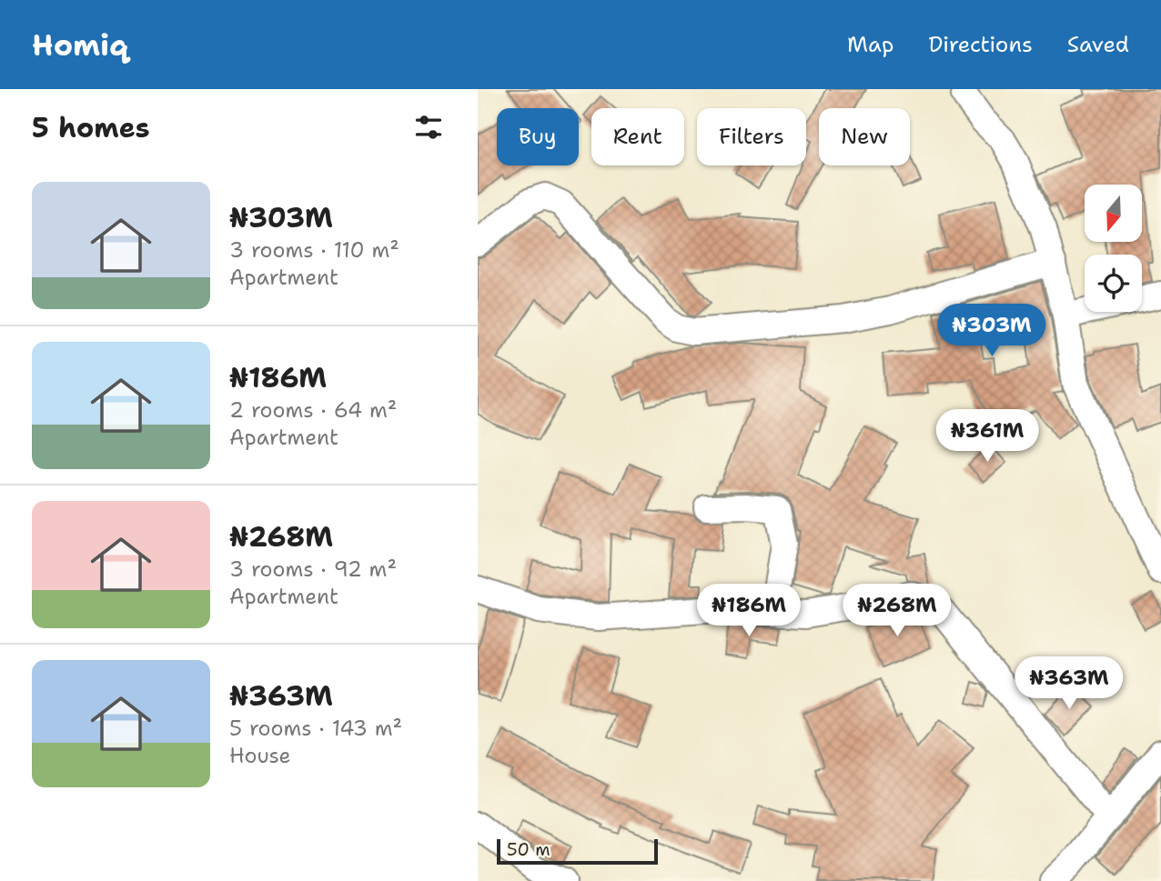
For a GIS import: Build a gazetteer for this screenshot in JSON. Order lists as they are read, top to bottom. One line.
{"scale_bar":"50 m","north":"bottom","page":{"header":"Homiq","nav":["Map","Directions","Saved"],"heading":"5 homes","chip":["Buy","Rent","Filters","New"],"list":[{"name":"₦303M","note":"3 rooms · 110 m² · Apartment"},{"name":"₦186M","note":"2 rooms · 64 m² · Apartment"},{"name":"₦268M","note":"3 rooms · 92 m² · Apartment"},{"name":"₦363M","note":"5 rooms · 143 m² · House"}],"price":["₦303M","₦361M","₦186M","₦268M","₦363M"],"scale":"50 m"}}
